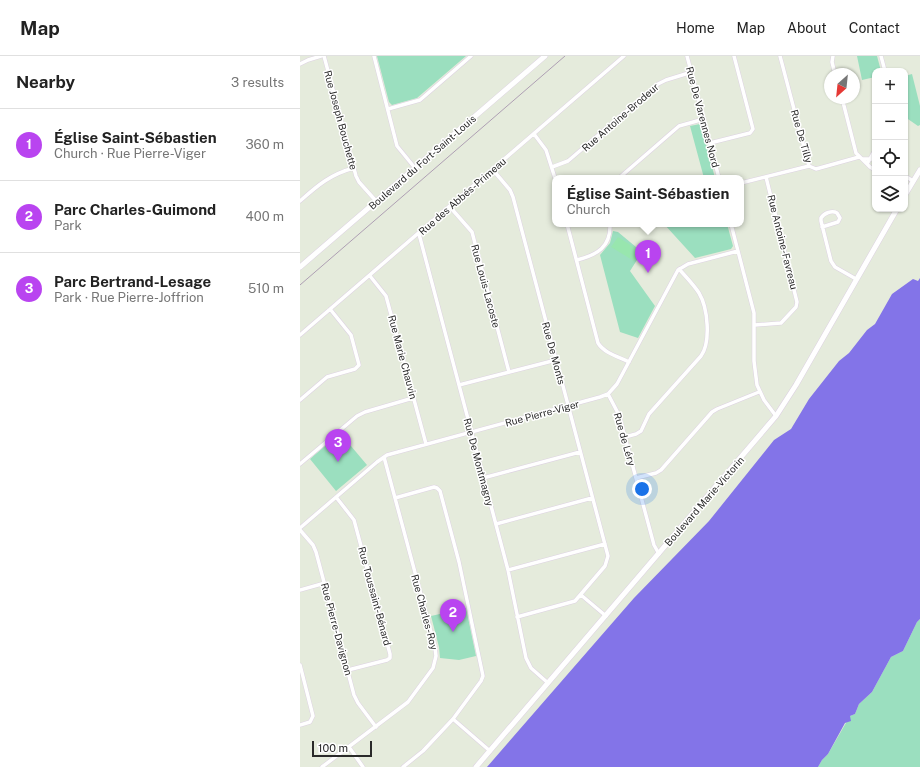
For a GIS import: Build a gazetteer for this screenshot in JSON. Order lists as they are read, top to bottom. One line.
{"streets":{"street":["Rue Antoine-Brodeur","Rue De Varennes Nord","Rue Joseph Bouchette","Rue De Tilly","Boulevard du Fort-Saint-Louis","Rue des Abbés-Primeau","Rue Antoine-Favreau","Rue Louis-Lacoste","Rue De Monts","Rue Marie Chauvin","Rue Pierre-Viger","Rue de Léry","Rue De Montmagny","Boulevard Marie-Victorin","Rue Toussaint-Bénard","Rue Charles-Roy","Rue Pierre-Davignon"]},"crossings":[["Rue Antoine-Brodeur","Rue De Varennes Nord"],["Rue Joseph Bouchette","Boulevard du Fort-Saint-Louis"],["Rue des Abbés-Primeau","Rue Louis-Lacoste"],["Rue des Abbés-Primeau","Rue De Monts"],["Rue des Abbés-Primeau","Rue Marie Chauvin"],["Rue des Abbés-Primeau","Rue De Montmagny"],["Rue De Monts","Rue Pierre-Viger"],["Rue De Monts","Rue De Montmagny"],["Rue Marie Chauvin","Rue Pierre-Viger"],["Rue Pierre-Viger","Rue de Léry"],["Rue Pierre-Viger","Rue De Montmagny"],["Rue Pierre-Viger","Rue Toussaint-Bénard"],["Rue Pierre-Viger","Rue Charles-Roy"],["Rue Pierre-Viger","Rue Pierre-Davignon"],["Rue de Léry","Boulevard Marie-Victorin"],["Rue De Montmagny","Boulevard Marie-Victorin"],["Rue Toussaint-Bénard","Rue Pierre-Davignon"],["Rue Charles-Roy","Rue Pierre-Davignon"]],"scale_bar":"100 m","north":"bottom left","page":{"header":"Map","nav":["Home","Map","About","Contact"],"heading":["Nearby","3 results"],"map_buttons":["+","−"],"list":[{"mark":"1","name":"Église Saint-Sébastien","note":"Church · Rue Pierre-Viger","value":"360 m"},{"mark":"2","name":"Parc Charles-Guimond","note":"Park","value":"400 m"},{"mark":"3","name":"Parc Bertrand-Lesage","note":"Park · Rue Pierre-Joffrion","value":"510 m"}],"popup":["Église Saint-Sébastien","Church"],"pins":["1","3","2"],"scale":"100 m"}}
